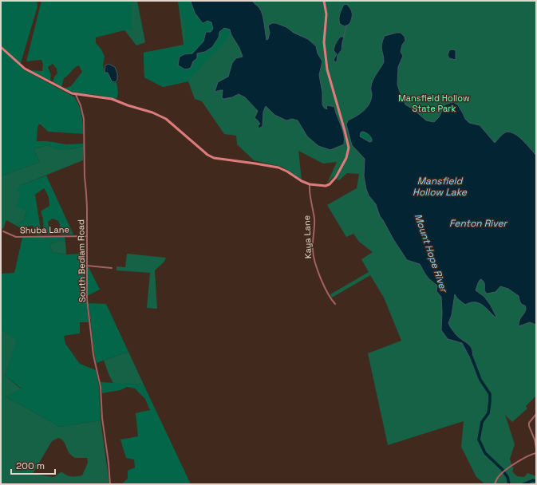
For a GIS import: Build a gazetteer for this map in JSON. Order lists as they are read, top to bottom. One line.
{"streets":{"street":["Shuba Lane","Kaya Lane","South Bedlam Road"]},"crossings":[["Shuba Lane","South Bedlam Road"]],"water":["Mansfield Hollow Lake","Fenton River","Mount Hope River"],"parks":["Mansfield Hollow State Park"],"scale_bar":"200 m"}
